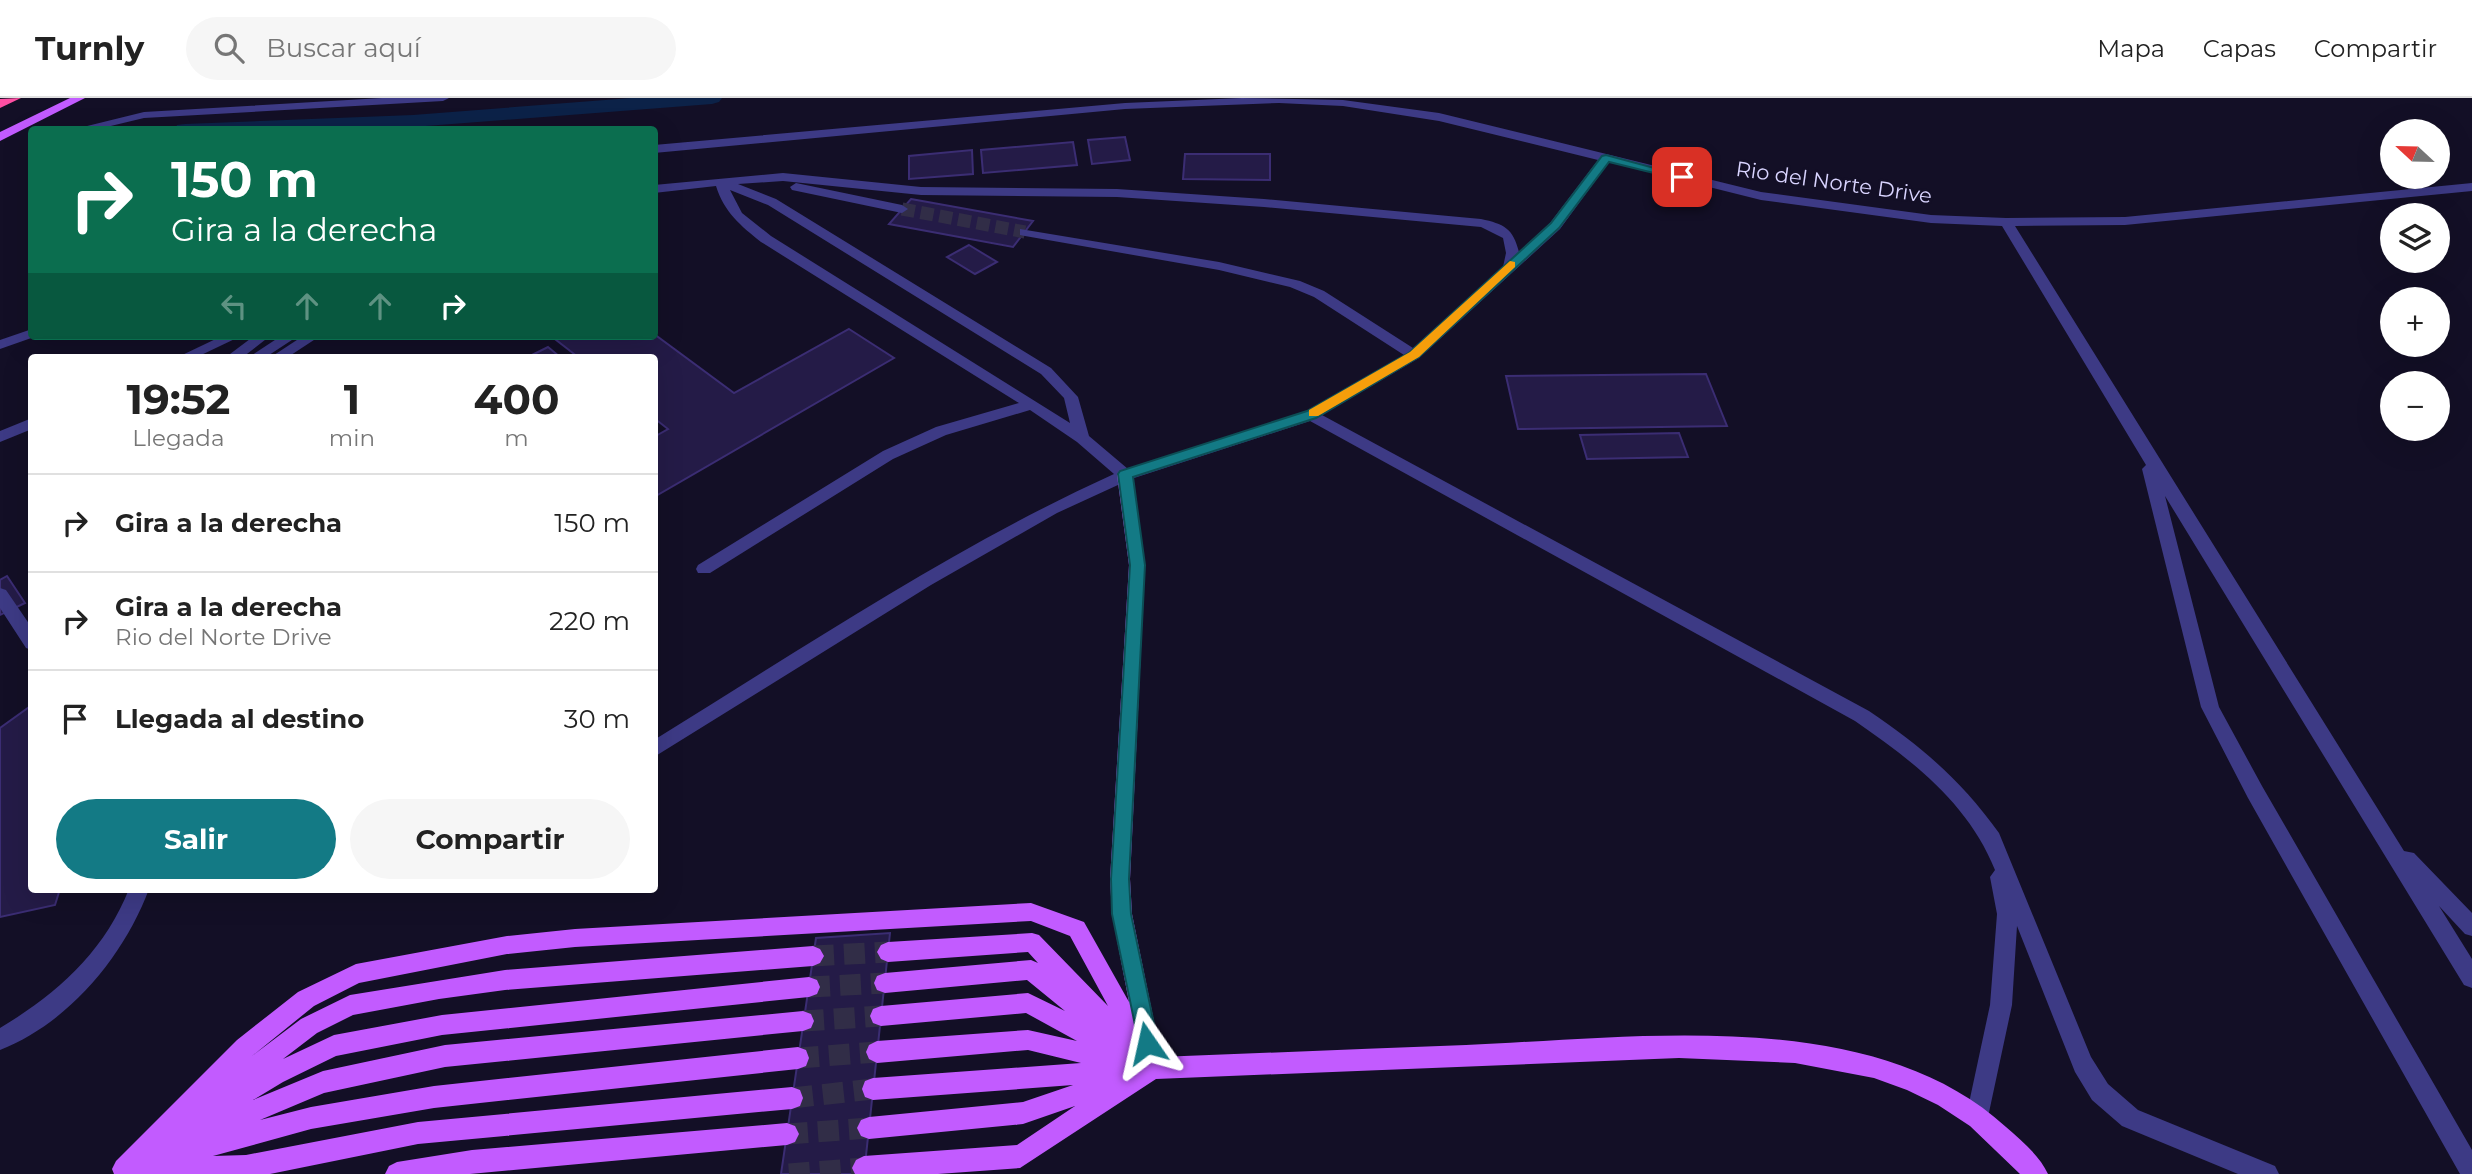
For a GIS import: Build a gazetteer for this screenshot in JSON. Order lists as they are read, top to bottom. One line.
{"streets":{"street":["Rio del Norte Drive"]},"north":"left","page":{"header":"Turnly","search":"Buscar aquí","nav":["Mapa","Capas","Compartir"],"map_buttons":["+","−"],"turn":["150 m","Gira a la derecha"],"eta":["19:52","Llegada","1","min","400","m"],"list":[{"name":"Gira a la derecha","value":"150 m"},{"name":"Gira a la derecha","note":"Rio del Norte Drive","value":"220 m"},{"name":"Llegada al destino","value":"30 m"}],"buttons":["Salir","Compartir"]}}
